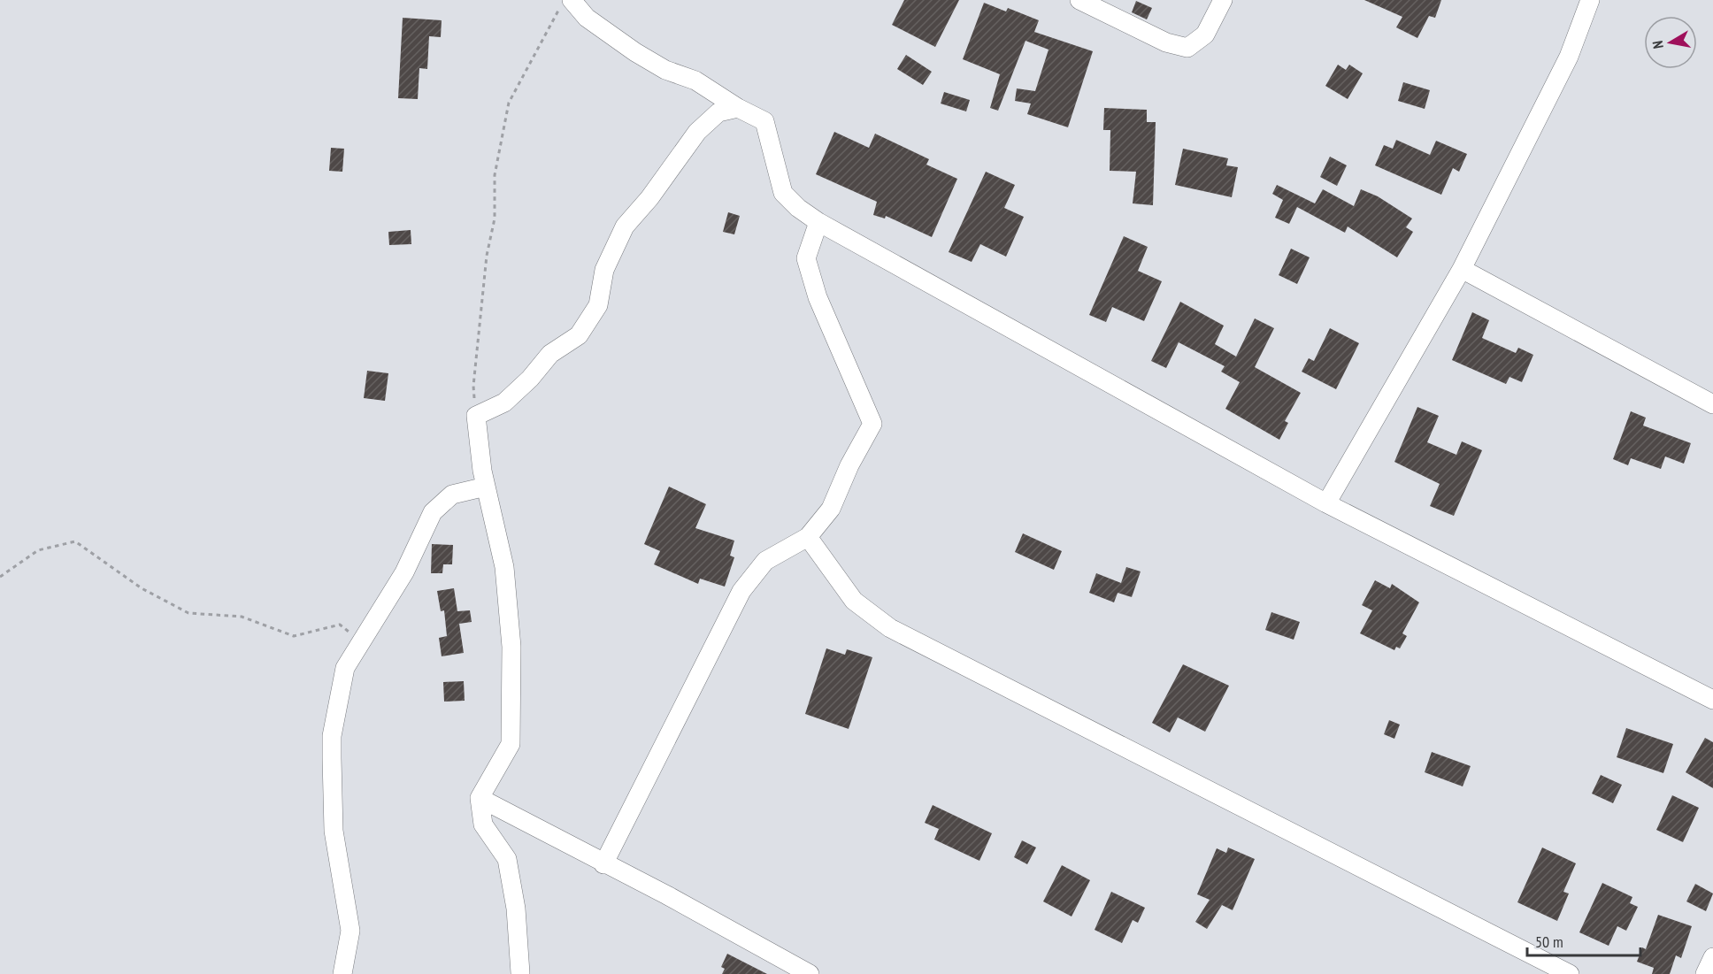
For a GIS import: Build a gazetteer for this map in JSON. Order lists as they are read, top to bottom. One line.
{"scale_bar":"50 m","north":"left"}
